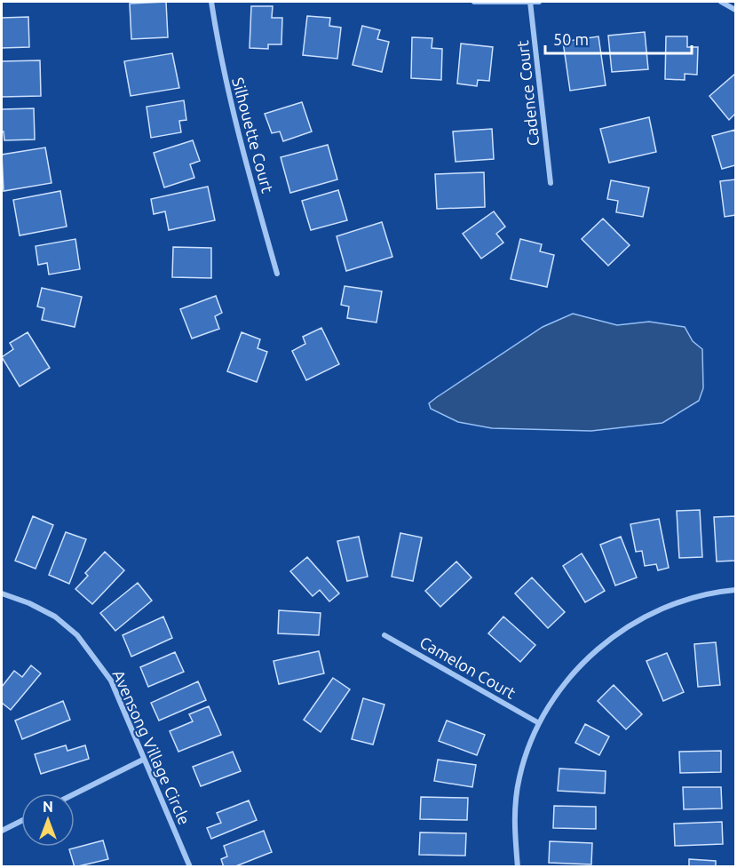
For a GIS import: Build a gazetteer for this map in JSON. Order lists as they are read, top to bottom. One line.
{"streets":{"street":["Cadence Court","Silhouette Court","Camelon Court","Avensong Village Circle"]},"scale_bar":"50 m","north":"top"}
